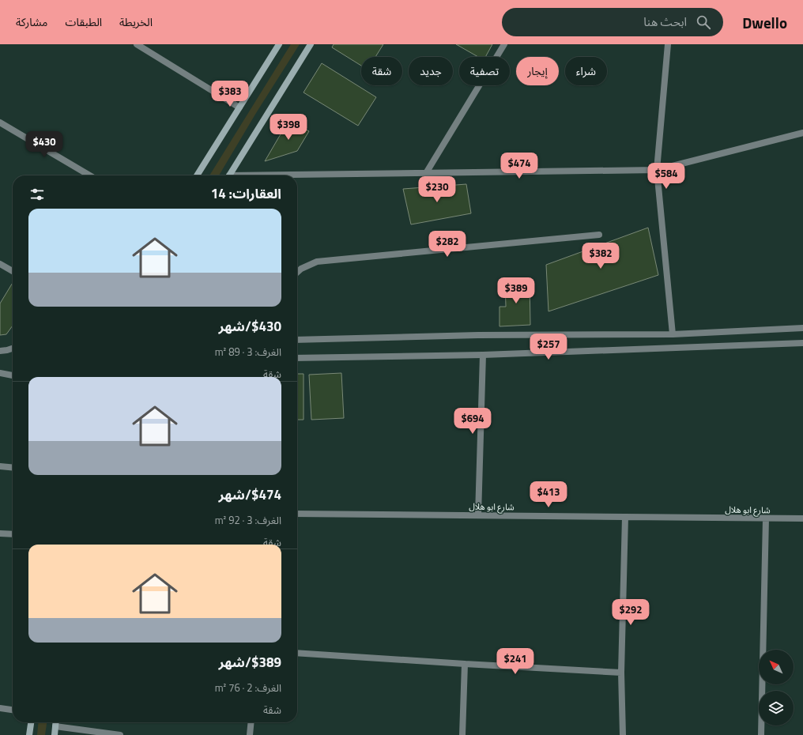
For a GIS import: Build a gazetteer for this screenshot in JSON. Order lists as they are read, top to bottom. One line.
{"streets":{"street":["شارع ابو هلال"]},"north":"top left","page":{"header":"Dwello","search":"ابحث هنا","nav":["الخريطة","الطبقات","مشاركة"],"chip":["شراء","إيجار","تصفية","جديد","شقة"],"price":["$383","$398","$430","$474","$584","$230","$282","$382","$389","$257","$694","$413","$292","$241"],"heading":"العقارات: 14","list":[{"name":"$430/شهر","note":"الغرف: 3 · 89 m² · شقة"},{"name":"$474/شهر","note":"الغرف: 3 · 92 m² · شقة"},{"name":"$389/شهر","note":"الغرف: 2 · 76 m² · شقة"}]}}
